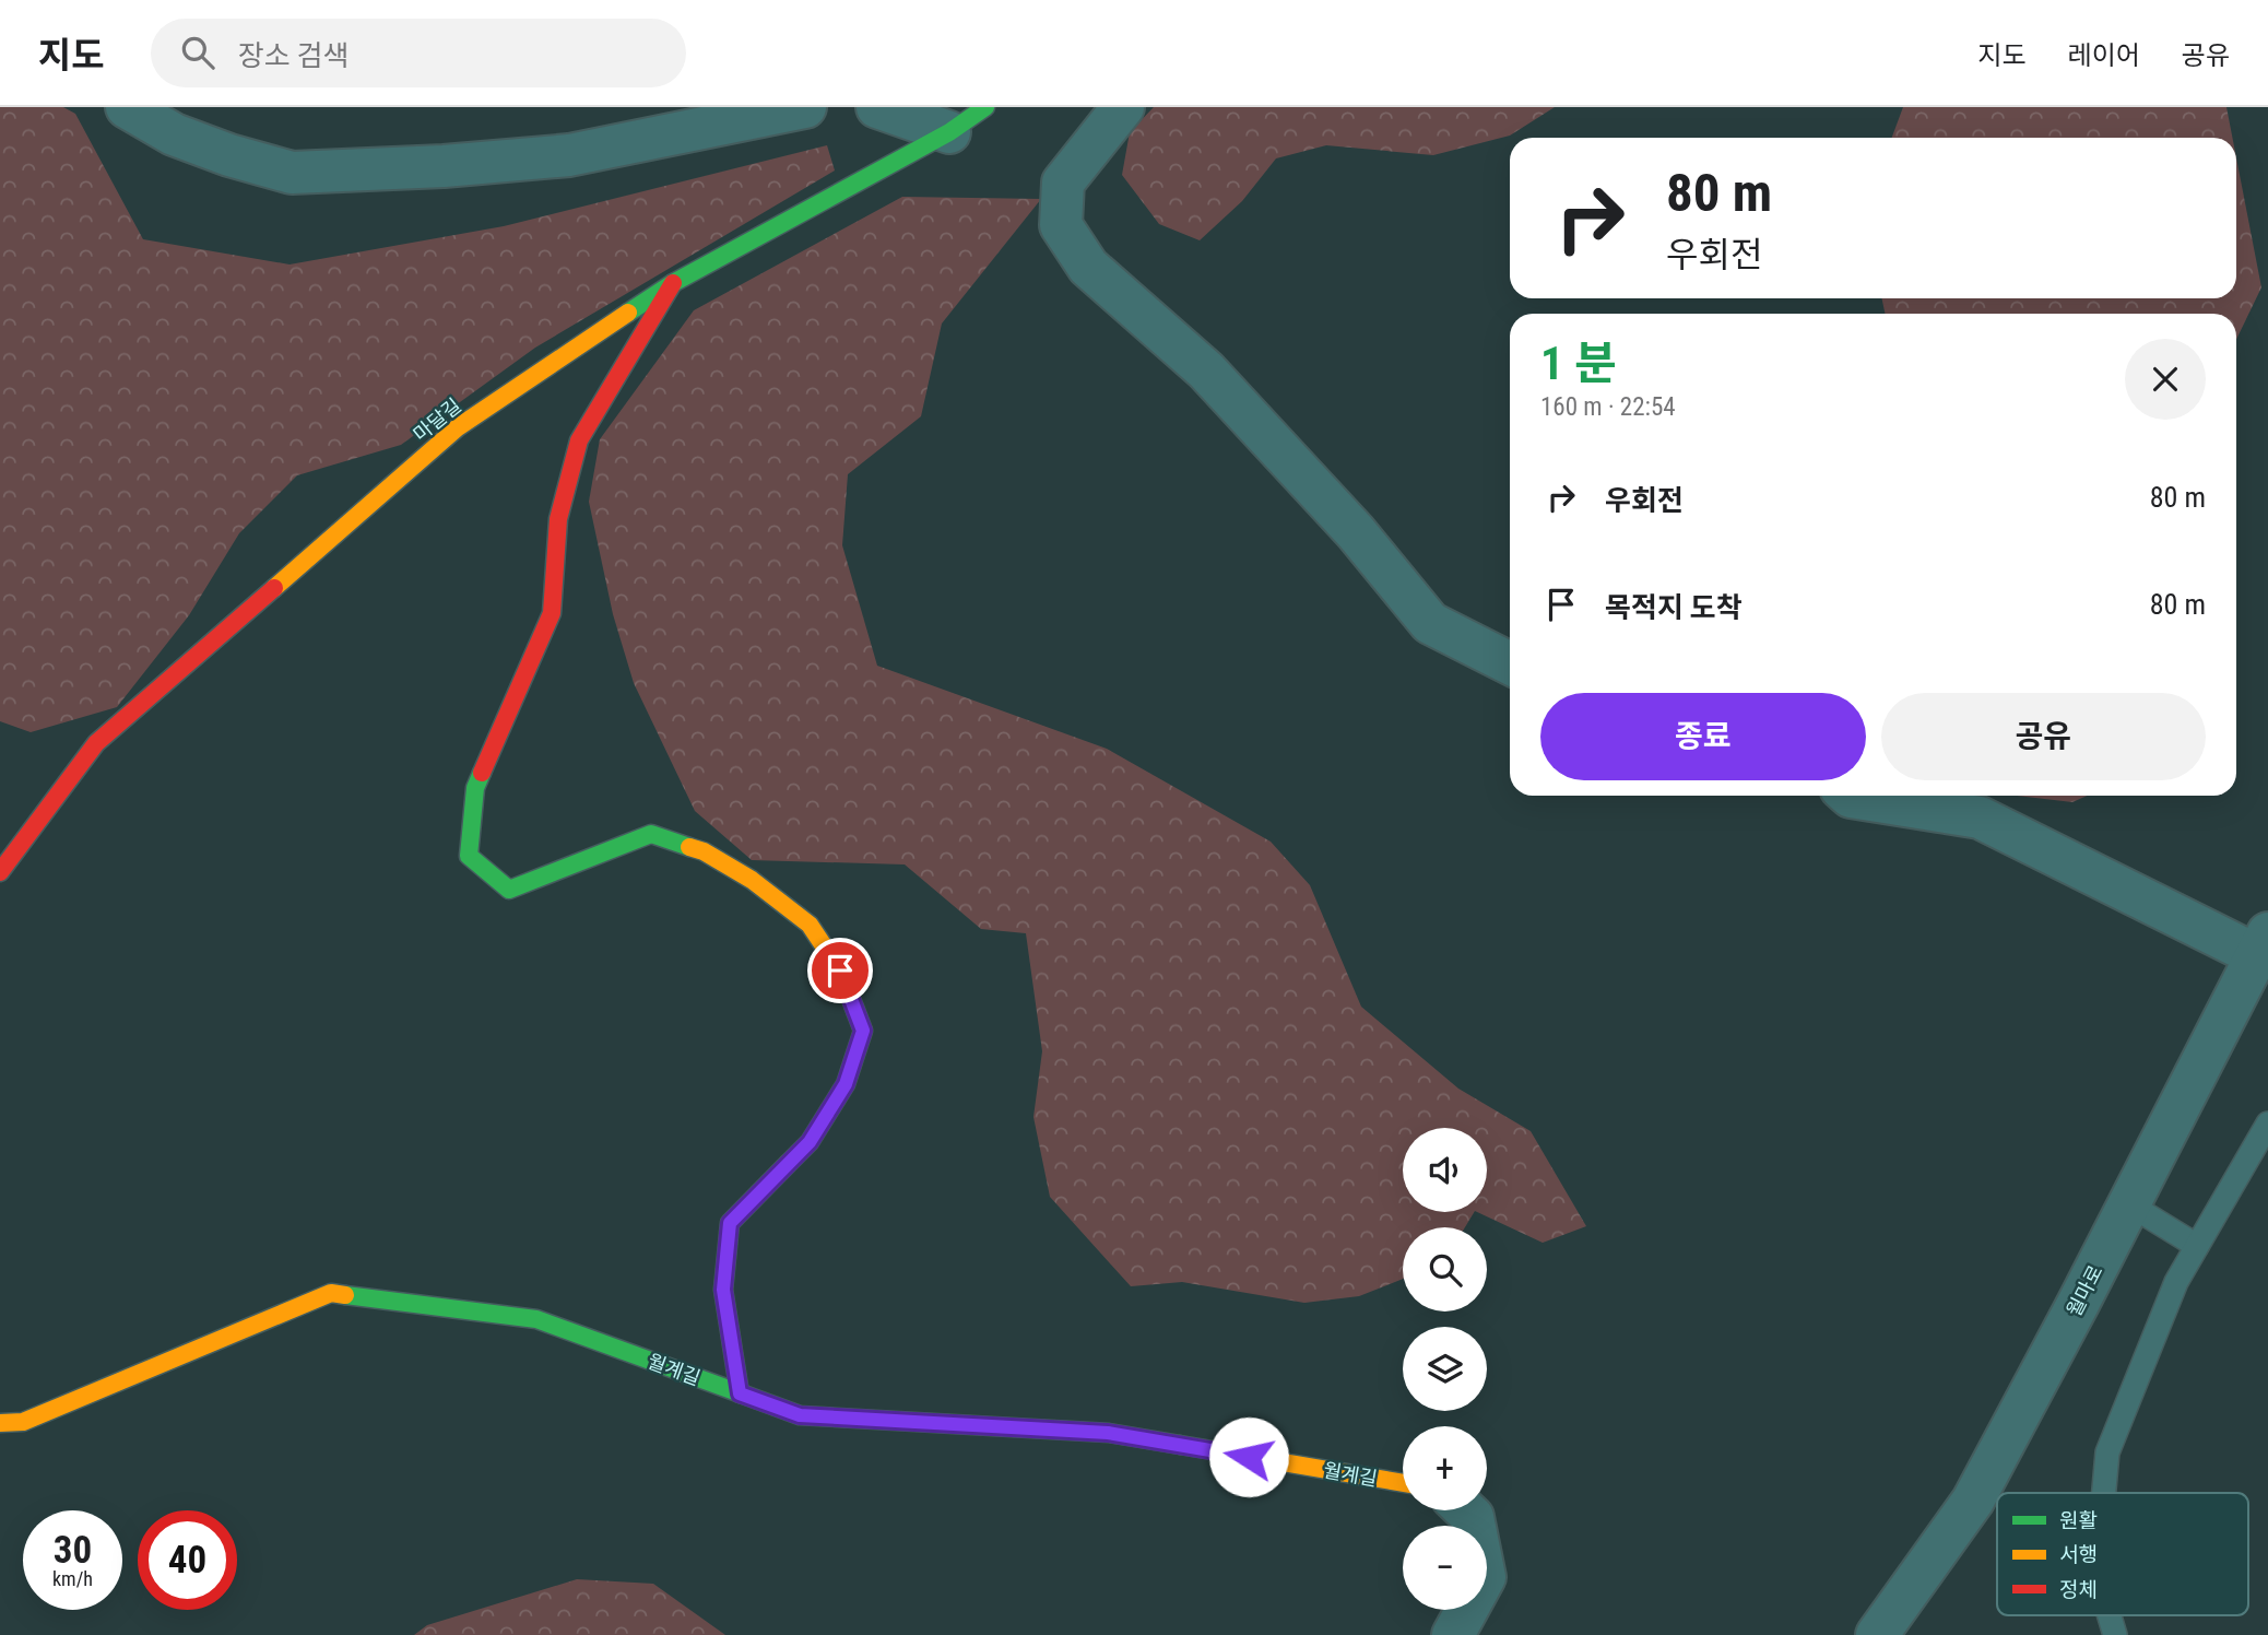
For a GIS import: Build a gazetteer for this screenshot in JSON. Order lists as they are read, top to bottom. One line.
{"streets":{"street":["마달길","월마로","월계길"]},"legend":["원활","서행","정체"],"page":{"header":"지도","search":"장소 검색","nav":["지도","레이어","공유"],"turn":["80 m","우회전"],"heading":["1 분","160 m · 22:54"],"list":[{"name":"우회전","value":"80 m"},{"name":"목적지 도착","value":"80 m"}],"buttons":["종료","공유"],"map_buttons":["+","−"],"speed":"30 km/h","limit":"40"}}
